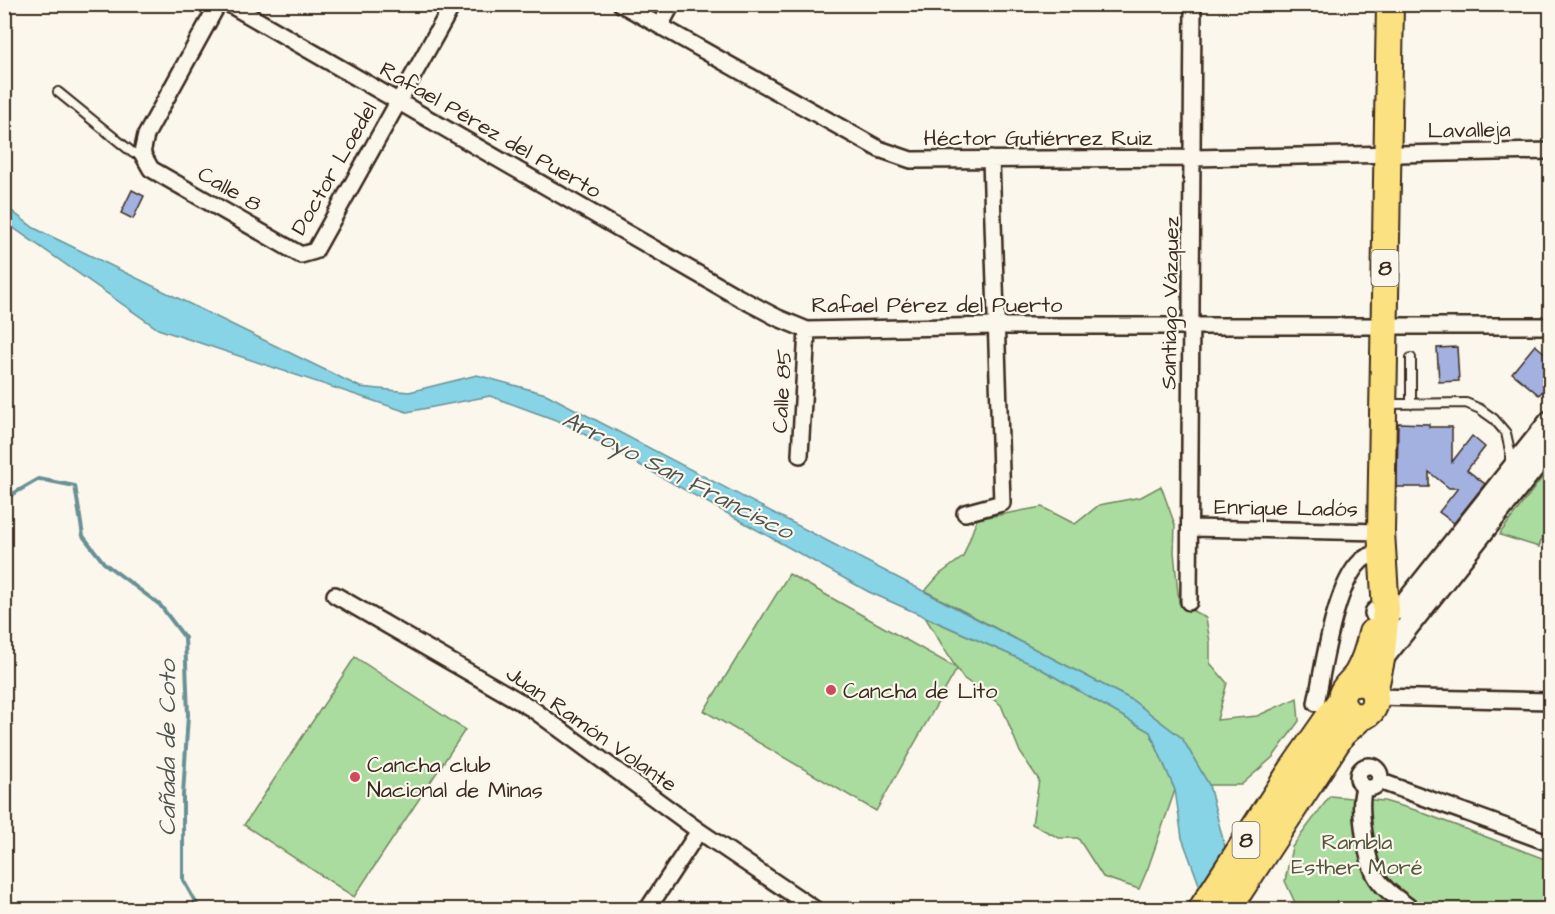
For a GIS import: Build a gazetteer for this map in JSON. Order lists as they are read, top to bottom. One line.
{"streets":{"highway":["8"],"street":["Rafael Pérez del Puerto","Lavalleja","Héctor Gutiérrez Ruiz","Doctor Loedel","Calle 8","Santiago Vázquez","Calle 85","Enrique Ladós","Juan Ramón Volante"]},"crossings":[["Rafael Pérez del Puerto","Doctor Loedel"],["Rafael Pérez del Puerto","8"],["Rafael Pérez del Puerto","Santiago Vázquez"],["Rafael Pérez del Puerto","Calle 85"],["Lavalleja","Héctor Gutiérrez Ruiz"],["Lavalleja","8"],["Héctor Gutiérrez Ruiz","8"],["Héctor Gutiérrez Ruiz","Santiago Vázquez"],["Doctor Loedel","Calle 8"],["8","Enrique Ladós"],["Santiago Vázquez","Enrique Ladós"]],"water":["Arroyo San Francisco","Cañada de Coto"],"parks":["Rambla Esther Moré"],"places":["Cancha de Lito","Cancha club Nacional de Minas"]}
